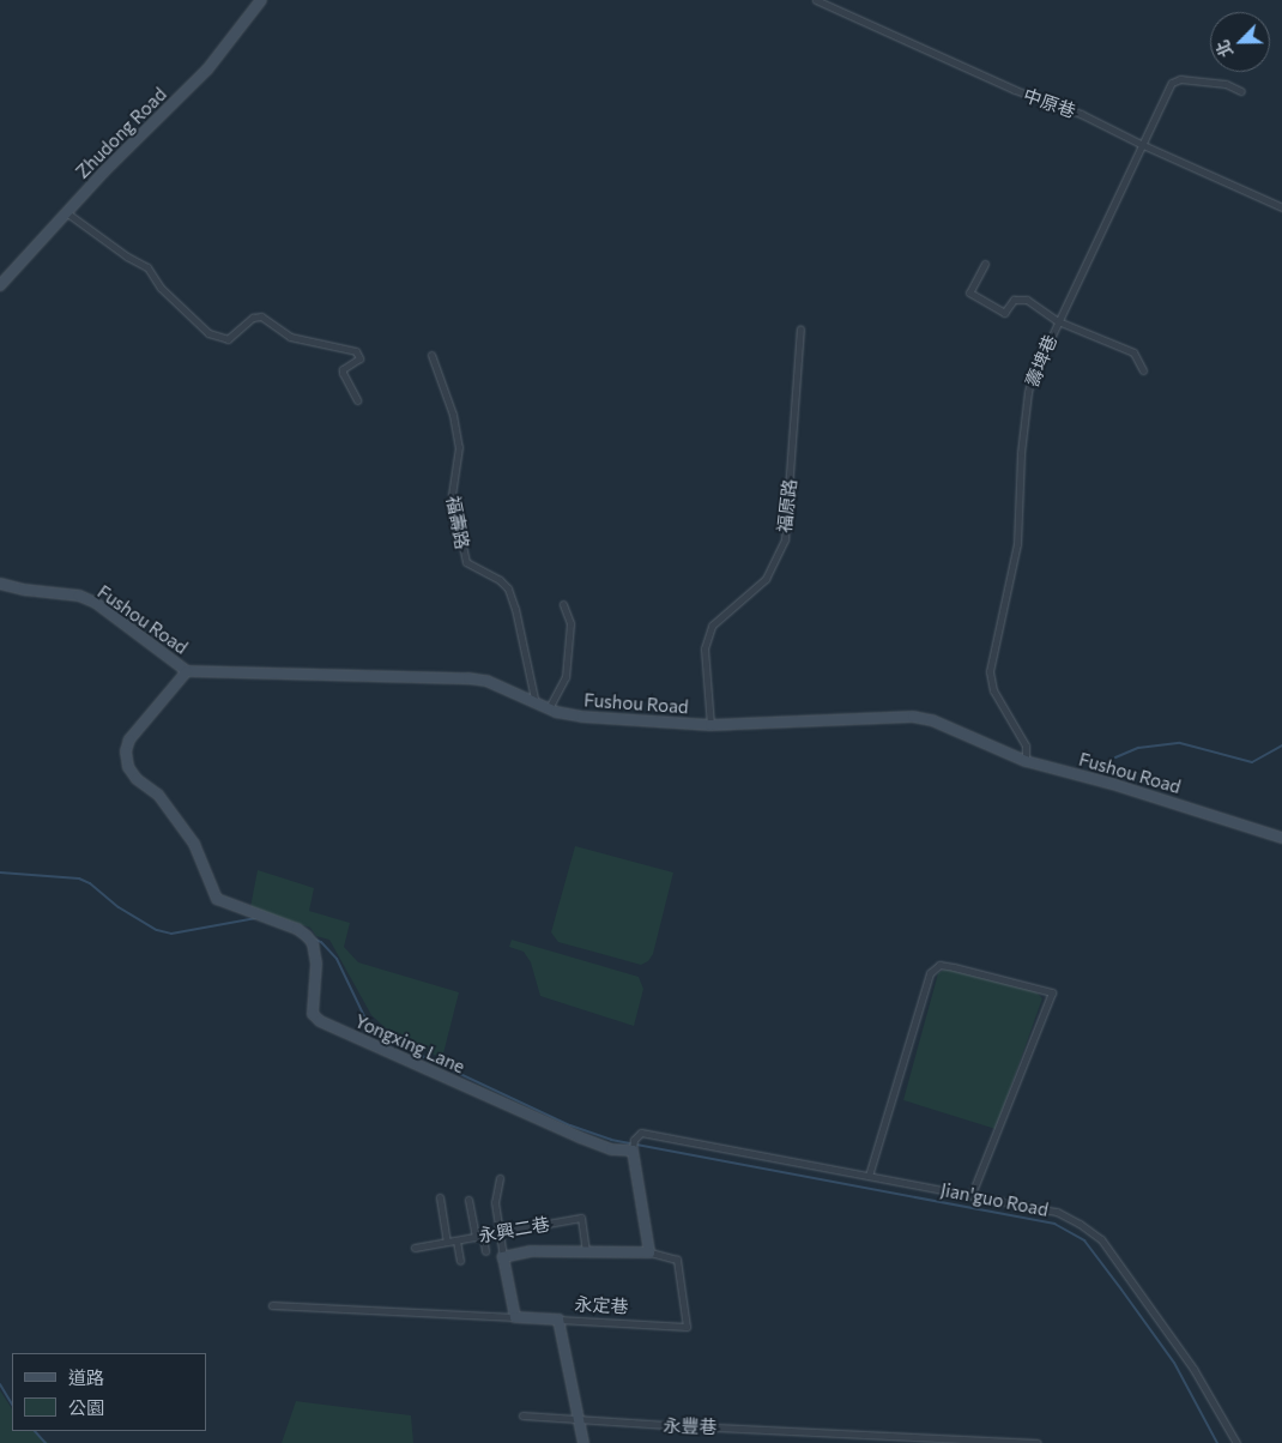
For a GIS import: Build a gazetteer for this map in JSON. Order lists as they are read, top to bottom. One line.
{"streets":{"street":["中原巷","Zhudong Road","壽埤巷","福原路","福壽路","Fushou Road","Yongxing Lane","Jian'guo Road","永興二巷","永定巷","永豐巷"]},"crossings":[["中原巷","壽埤巷"],["壽埤巷","Fushou Road"],["福原路","Fushou Road"],["福壽路","Fushou Road"],["Fushou Road","Yongxing Lane"],["Yongxing Lane","Jian'guo Road"]],"legend":["道路","公園"],"north":"bottom left"}
